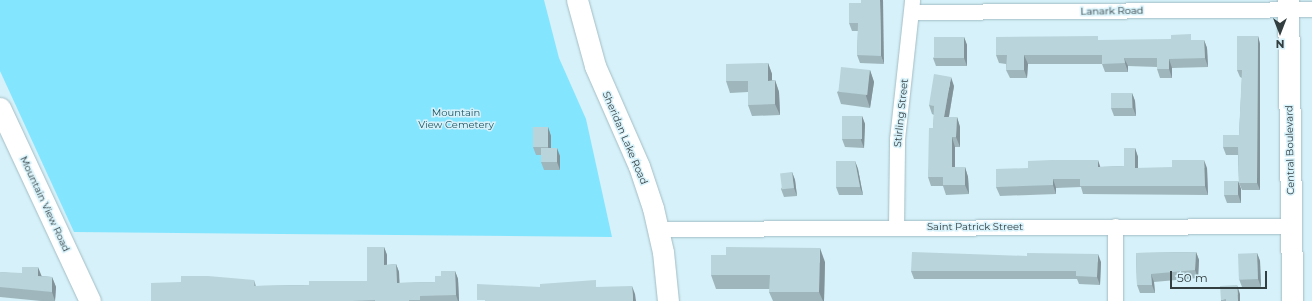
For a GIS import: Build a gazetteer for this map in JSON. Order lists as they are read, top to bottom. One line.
{"streets":{"street":["Lanark Road","Stirling Street","Sheridan Lake Road","Central Boulevard","Mountain View Road","Saint Patrick Street"]},"crossings":[["Lanark Road","Stirling Street"],["Lanark Road","Central Boulevard"],["Stirling Street","Saint Patrick Street"],["Sheridan Lake Road","Saint Patrick Street"],["Central Boulevard","Saint Patrick Street"]],"parks":["Mountain View Cemetery"],"scale_bar":"50 m","north":"bottom"}
